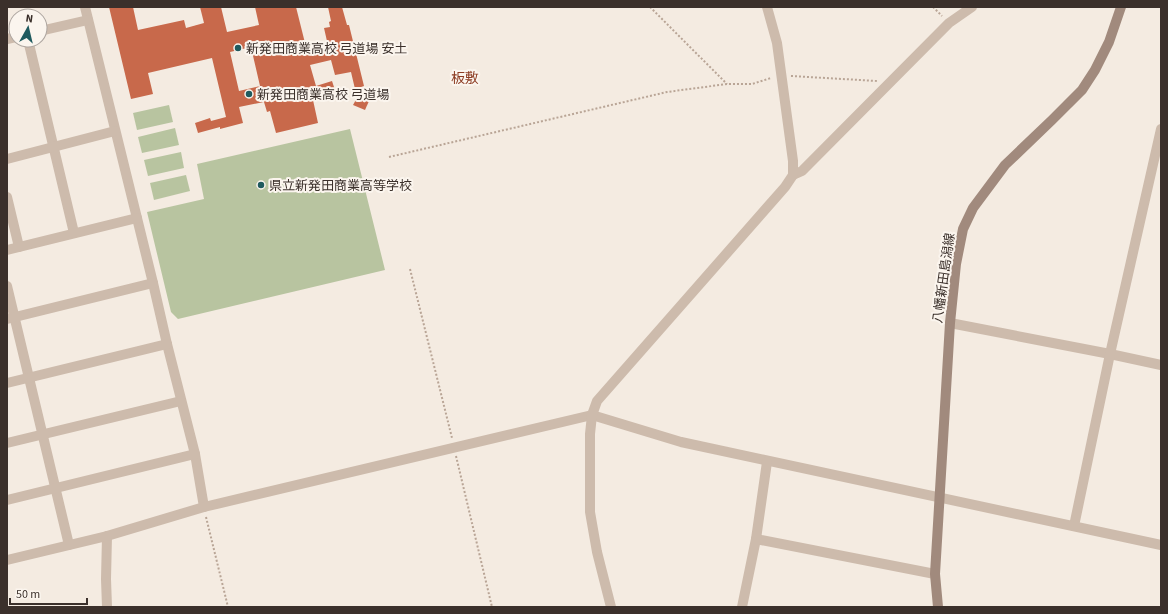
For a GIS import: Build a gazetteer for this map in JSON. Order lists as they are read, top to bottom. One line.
{"streets":{"main road":["八幡新田島潟線"]},"districts":["板敷"],"places":["新発田商業高校 弓道場 安土","新発田商業高校 弓道場","県立新発田商業高等学校"],"scale_bar":"50 m","north":"top"}
